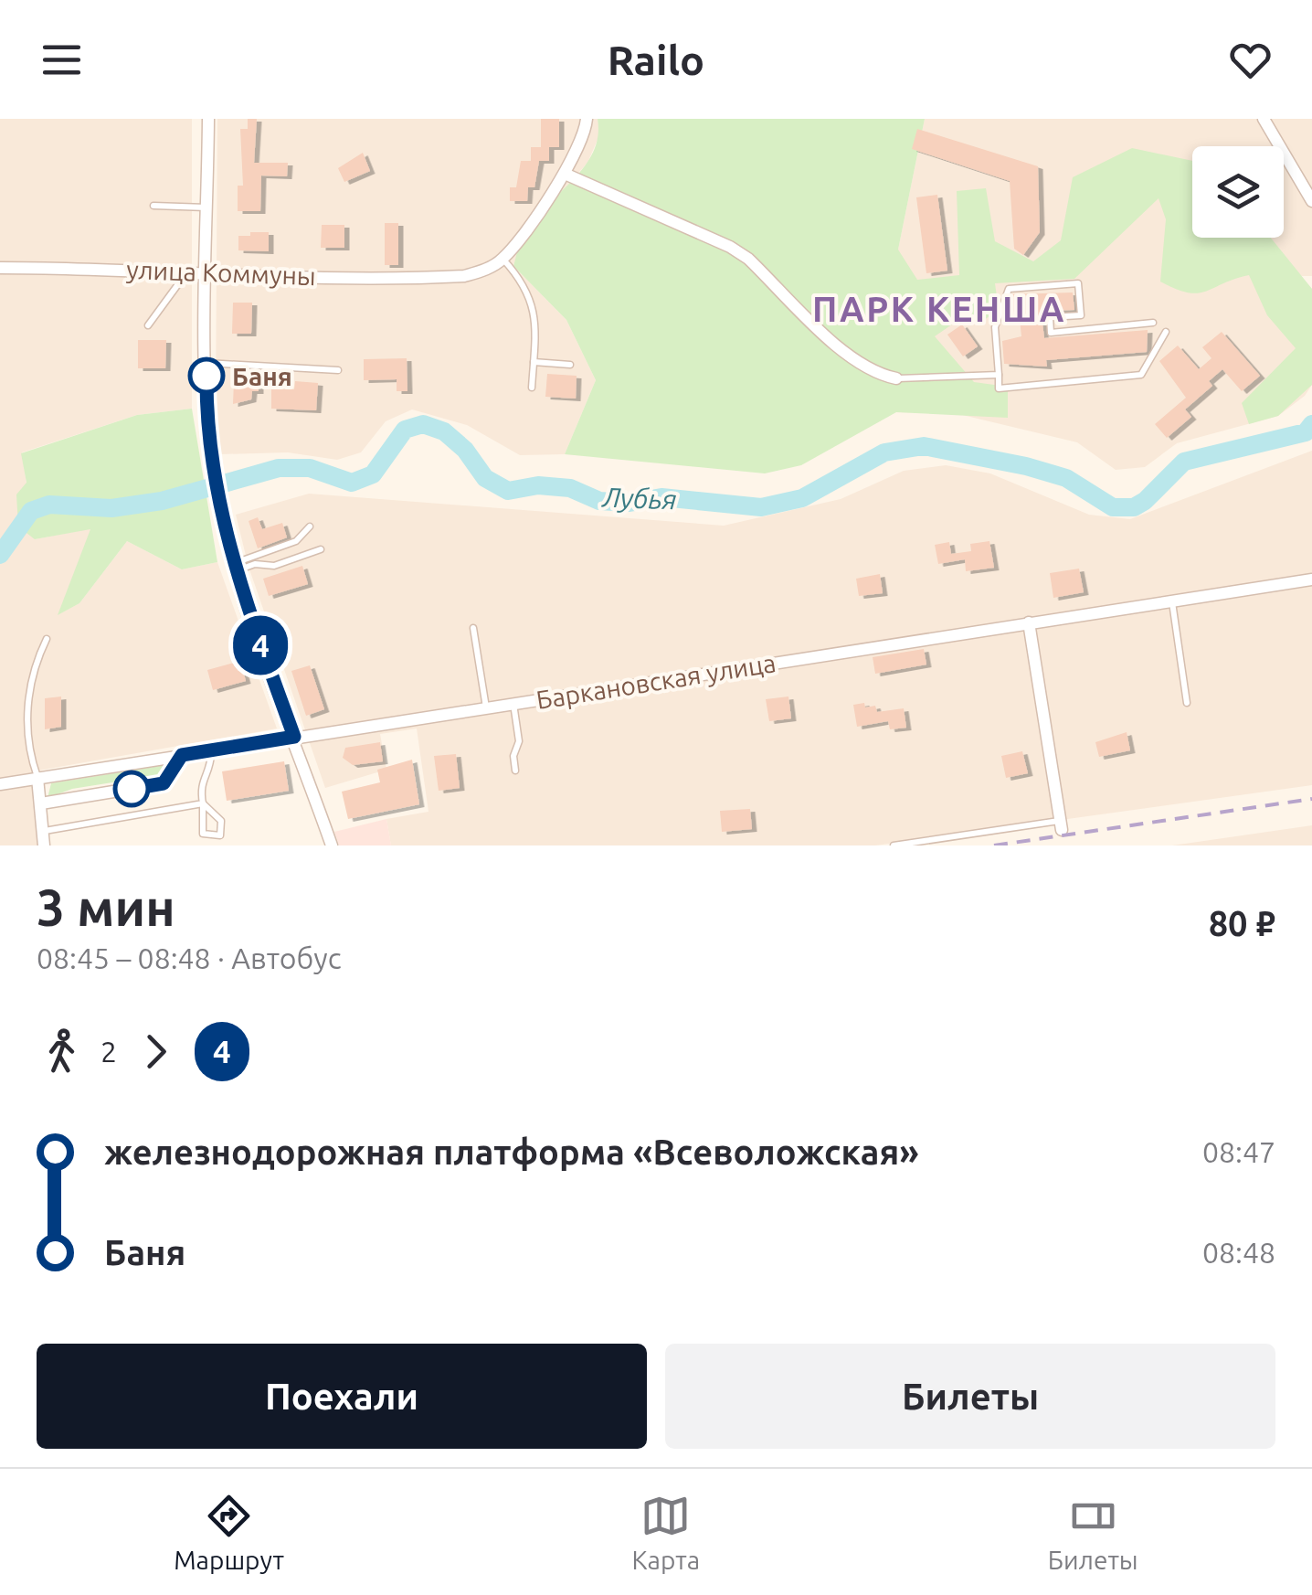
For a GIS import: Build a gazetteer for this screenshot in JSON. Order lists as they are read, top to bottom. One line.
{"streets":{"street":["улица Коммуны","Баркановская улица"]},"districts":["ПАРК КЕНША"],"water":["Лубья"],"places":["Баня"],"lines":["bus line 4"],"page":{"header":"Railo","on_map":"4","heading":["3 мин","08:45 – 08:48 · Автобус","80 ₽"],"legs":["2","4"],"list":[{"name":"железнодорожная платформа «Всеволожская»","value":"08:47"},{"name":"Баня","value":"08:48"}],"buttons":["Поехали","Билеты"],"tabs":["Маршрут","Карта","Билеты"]}}
